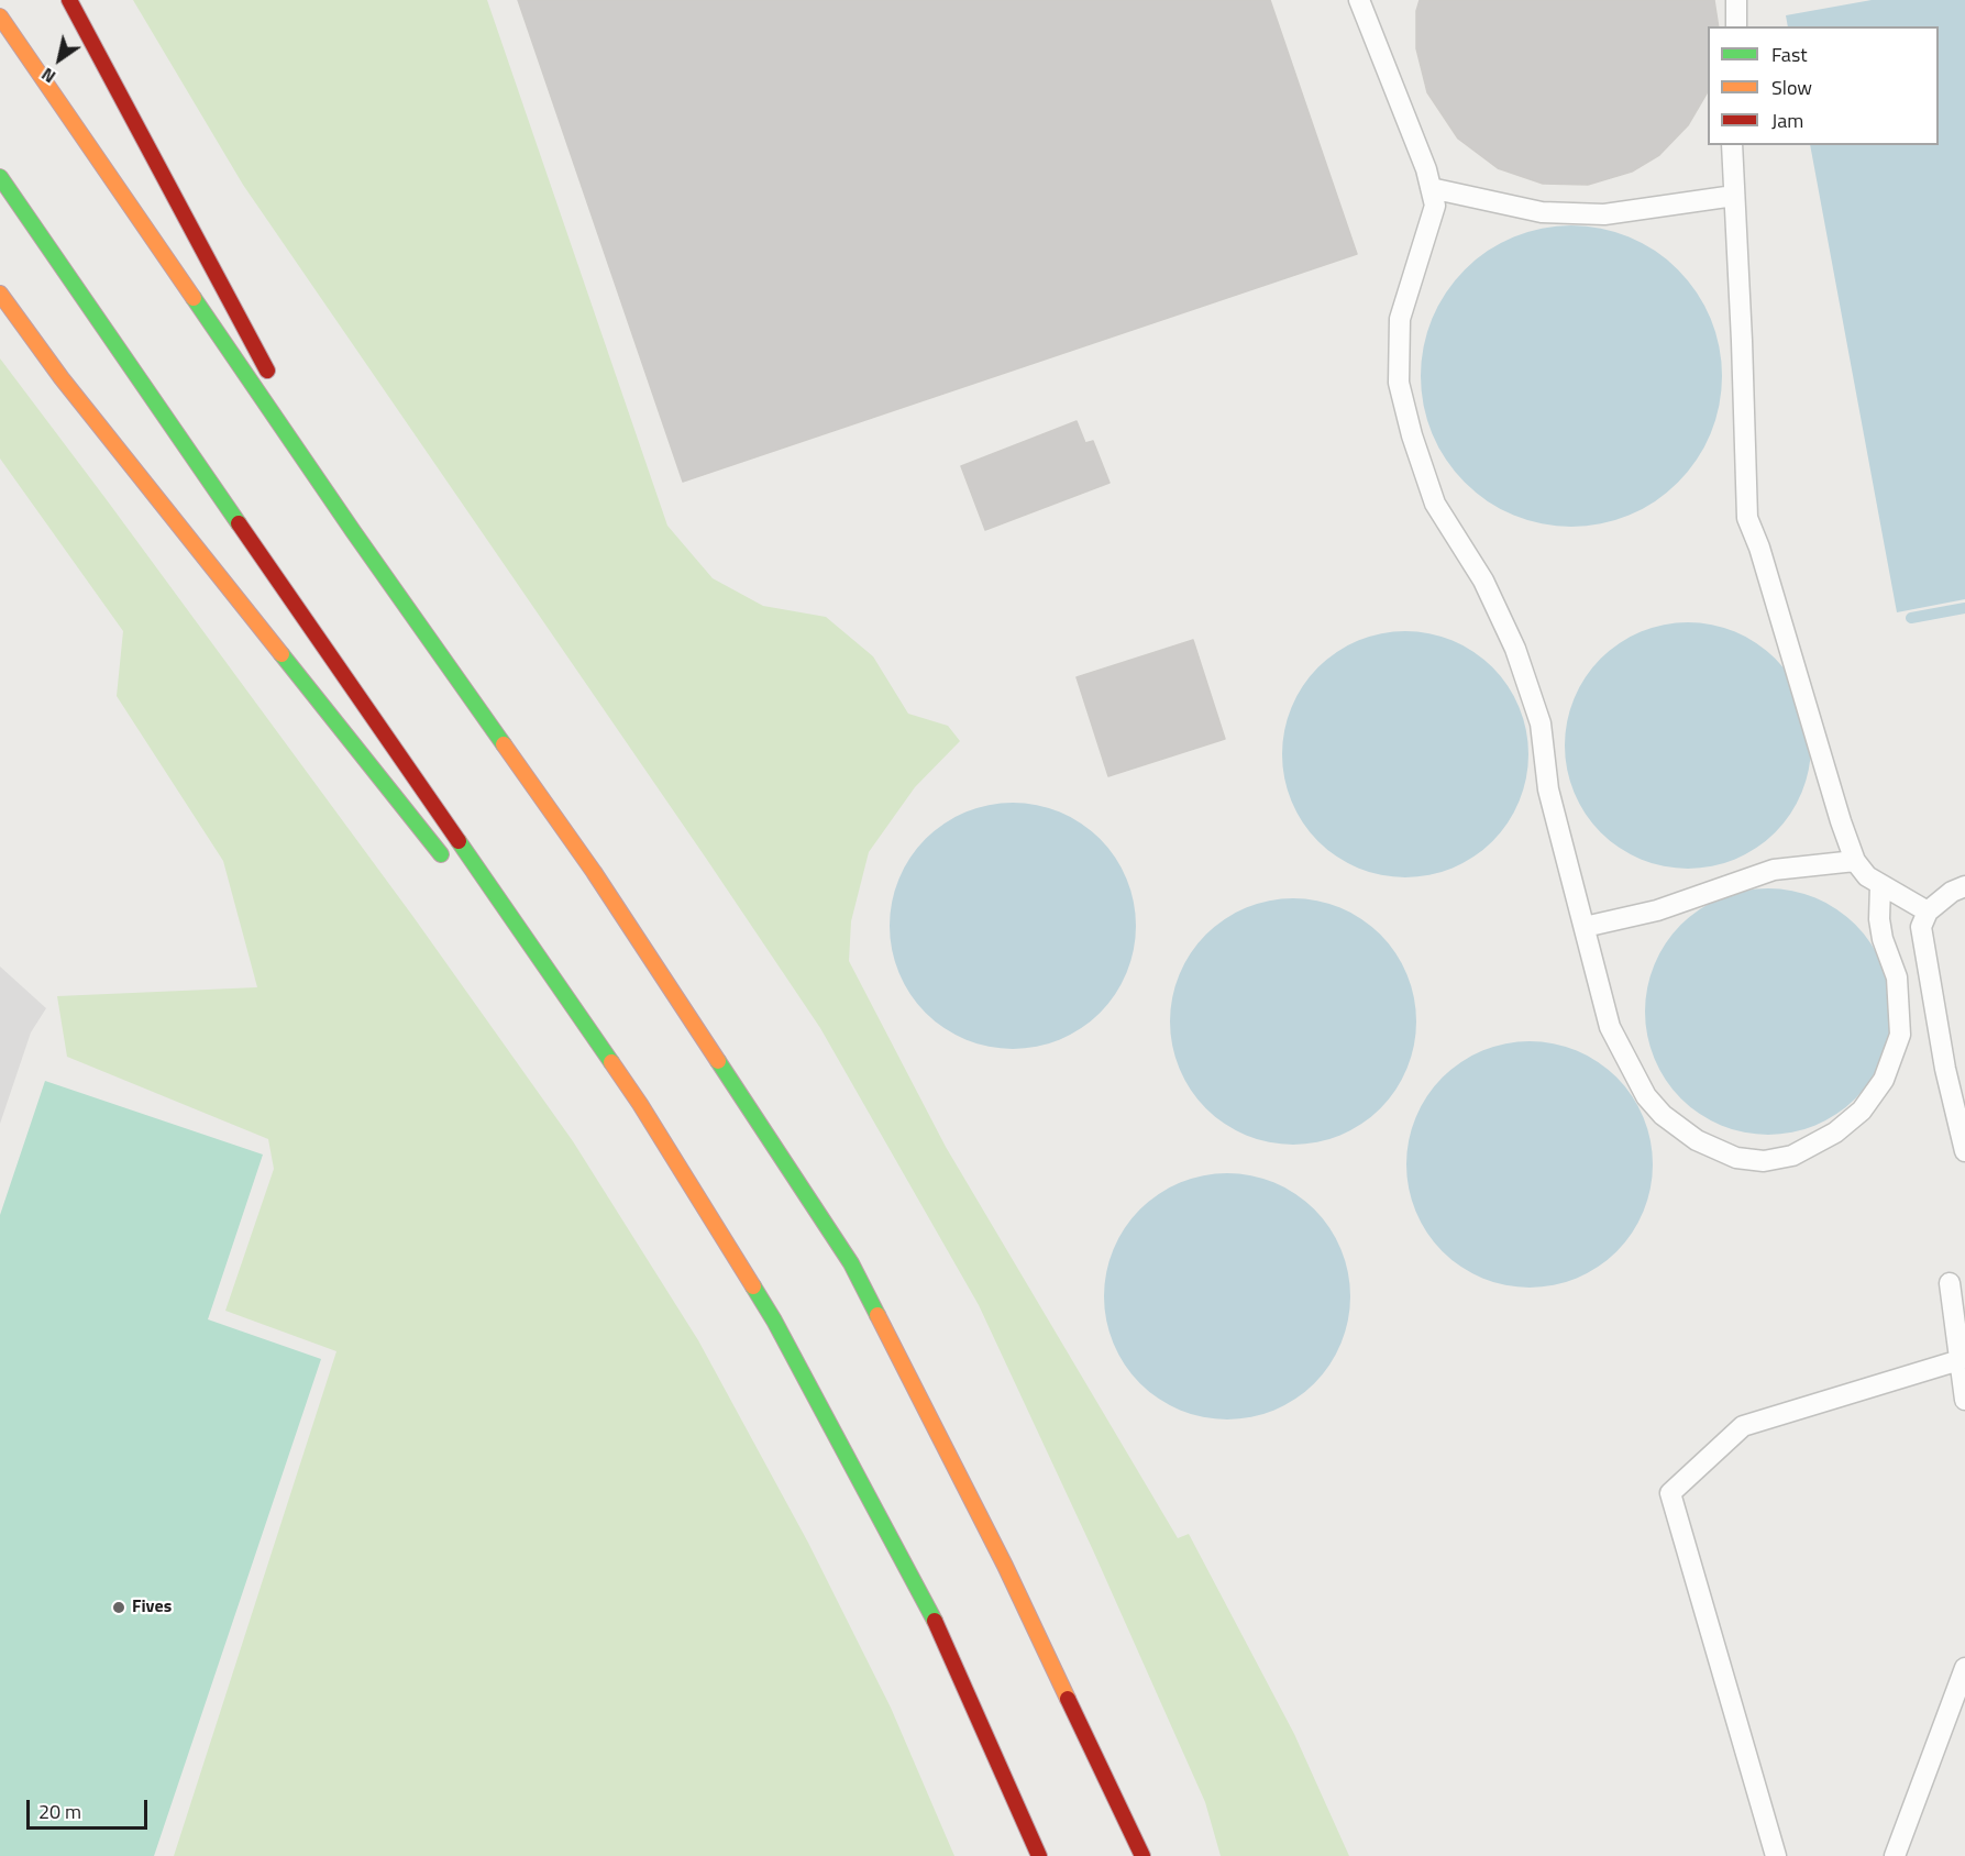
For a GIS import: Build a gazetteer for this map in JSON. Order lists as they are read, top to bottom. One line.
{"places":["Fives"],"legend":["Fast","Slow","Jam"],"scale_bar":"20 m","north":"bottom left"}
